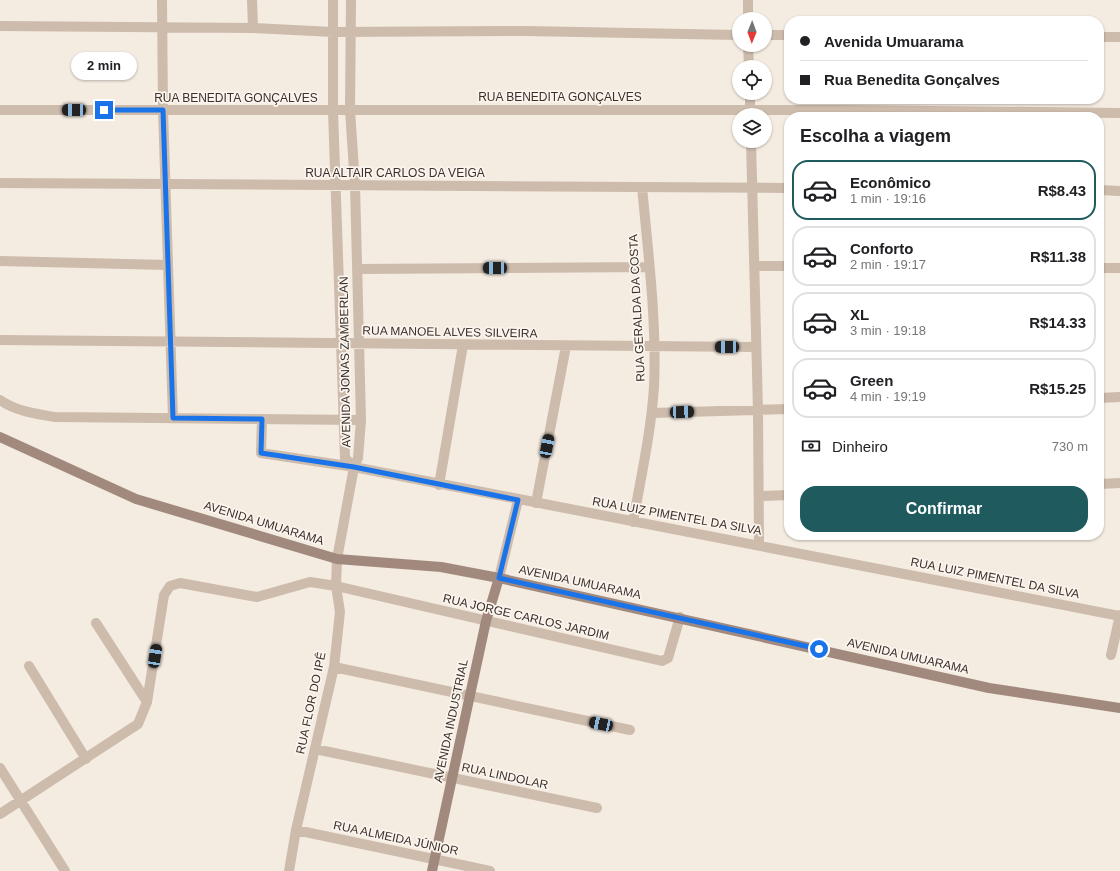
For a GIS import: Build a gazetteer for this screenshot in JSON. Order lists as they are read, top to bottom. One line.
{"streets":{"street":["RUA BENEDITA GONÇALVES","RUA ALTAIR CARLOS DA VEIGA","RUA GERALDA DA COSTA","RUA MANOEL ALVES SILVEIRA","AVENIDA JONAS ZAMBERLAN","RUA LUIZ PIMENTEL DA SILVA","AVENIDA UMUARAMA","RUA JORGE CARLOS JARDIM","RUA FLOR DO IPÊ","AVENIDA INDUSTRIAL","RUA LINDOLAR","RUA ALMEIDA JÚNIOR"]},"crossings":[["RUA BENEDITA GONÇALVES","AVENIDA JONAS ZAMBERLAN"],["RUA ALTAIR CARLOS DA VEIGA","RUA GERALDA DA COSTA"],["RUA ALTAIR CARLOS DA VEIGA","AVENIDA JONAS ZAMBERLAN"],["RUA GERALDA DA COSTA","RUA MANOEL ALVES SILVEIRA"],["RUA GERALDA DA COSTA","RUA LUIZ PIMENTEL DA SILVA"],["RUA MANOEL ALVES SILVEIRA","AVENIDA JONAS ZAMBERLAN"],["AVENIDA JONAS ZAMBERLAN","RUA LUIZ PIMENTEL DA SILVA"],["AVENIDA JONAS ZAMBERLAN","RUA FLOR DO IPÊ"],["RUA LUIZ PIMENTEL DA SILVA","RUA FLOR DO IPÊ"],["AVENIDA UMUARAMA","RUA JORGE CARLOS JARDIM"],["AVENIDA UMUARAMA","RUA FLOR DO IPÊ"],["AVENIDA UMUARAMA","AVENIDA INDUSTRIAL"],["RUA JORGE CARLOS JARDIM","RUA FLOR DO IPÊ"],["RUA JORGE CARLOS JARDIM","AVENIDA INDUSTRIAL"],["RUA FLOR DO IPÊ","RUA LINDOLAR"],["RUA FLOR DO IPÊ","RUA ALMEIDA JÚNIOR"],["AVENIDA INDUSTRIAL","RUA LINDOLAR"],["AVENIDA INDUSTRIAL","RUA ALMEIDA JÚNIOR"]],"north":"bottom","page":{"banner":["Avenida Umuarama","Rua Benedita Gonçalves"],"bubble":"2 min","heading":"Escolha a viagem","list":[{"name":"Econômico","note":"1 min · 19:16","value":"R$8.43"},{"name":"Conforto","note":"2 min · 19:17","value":"R$11.38"},{"name":"XL","note":"3 min · 19:18","value":"R$14.33"},{"name":"Green","note":"4 min · 19:19","value":"R$15.25"}],"pay":["Dinheiro","730 m"],"buttons":"Confirmar"}}
